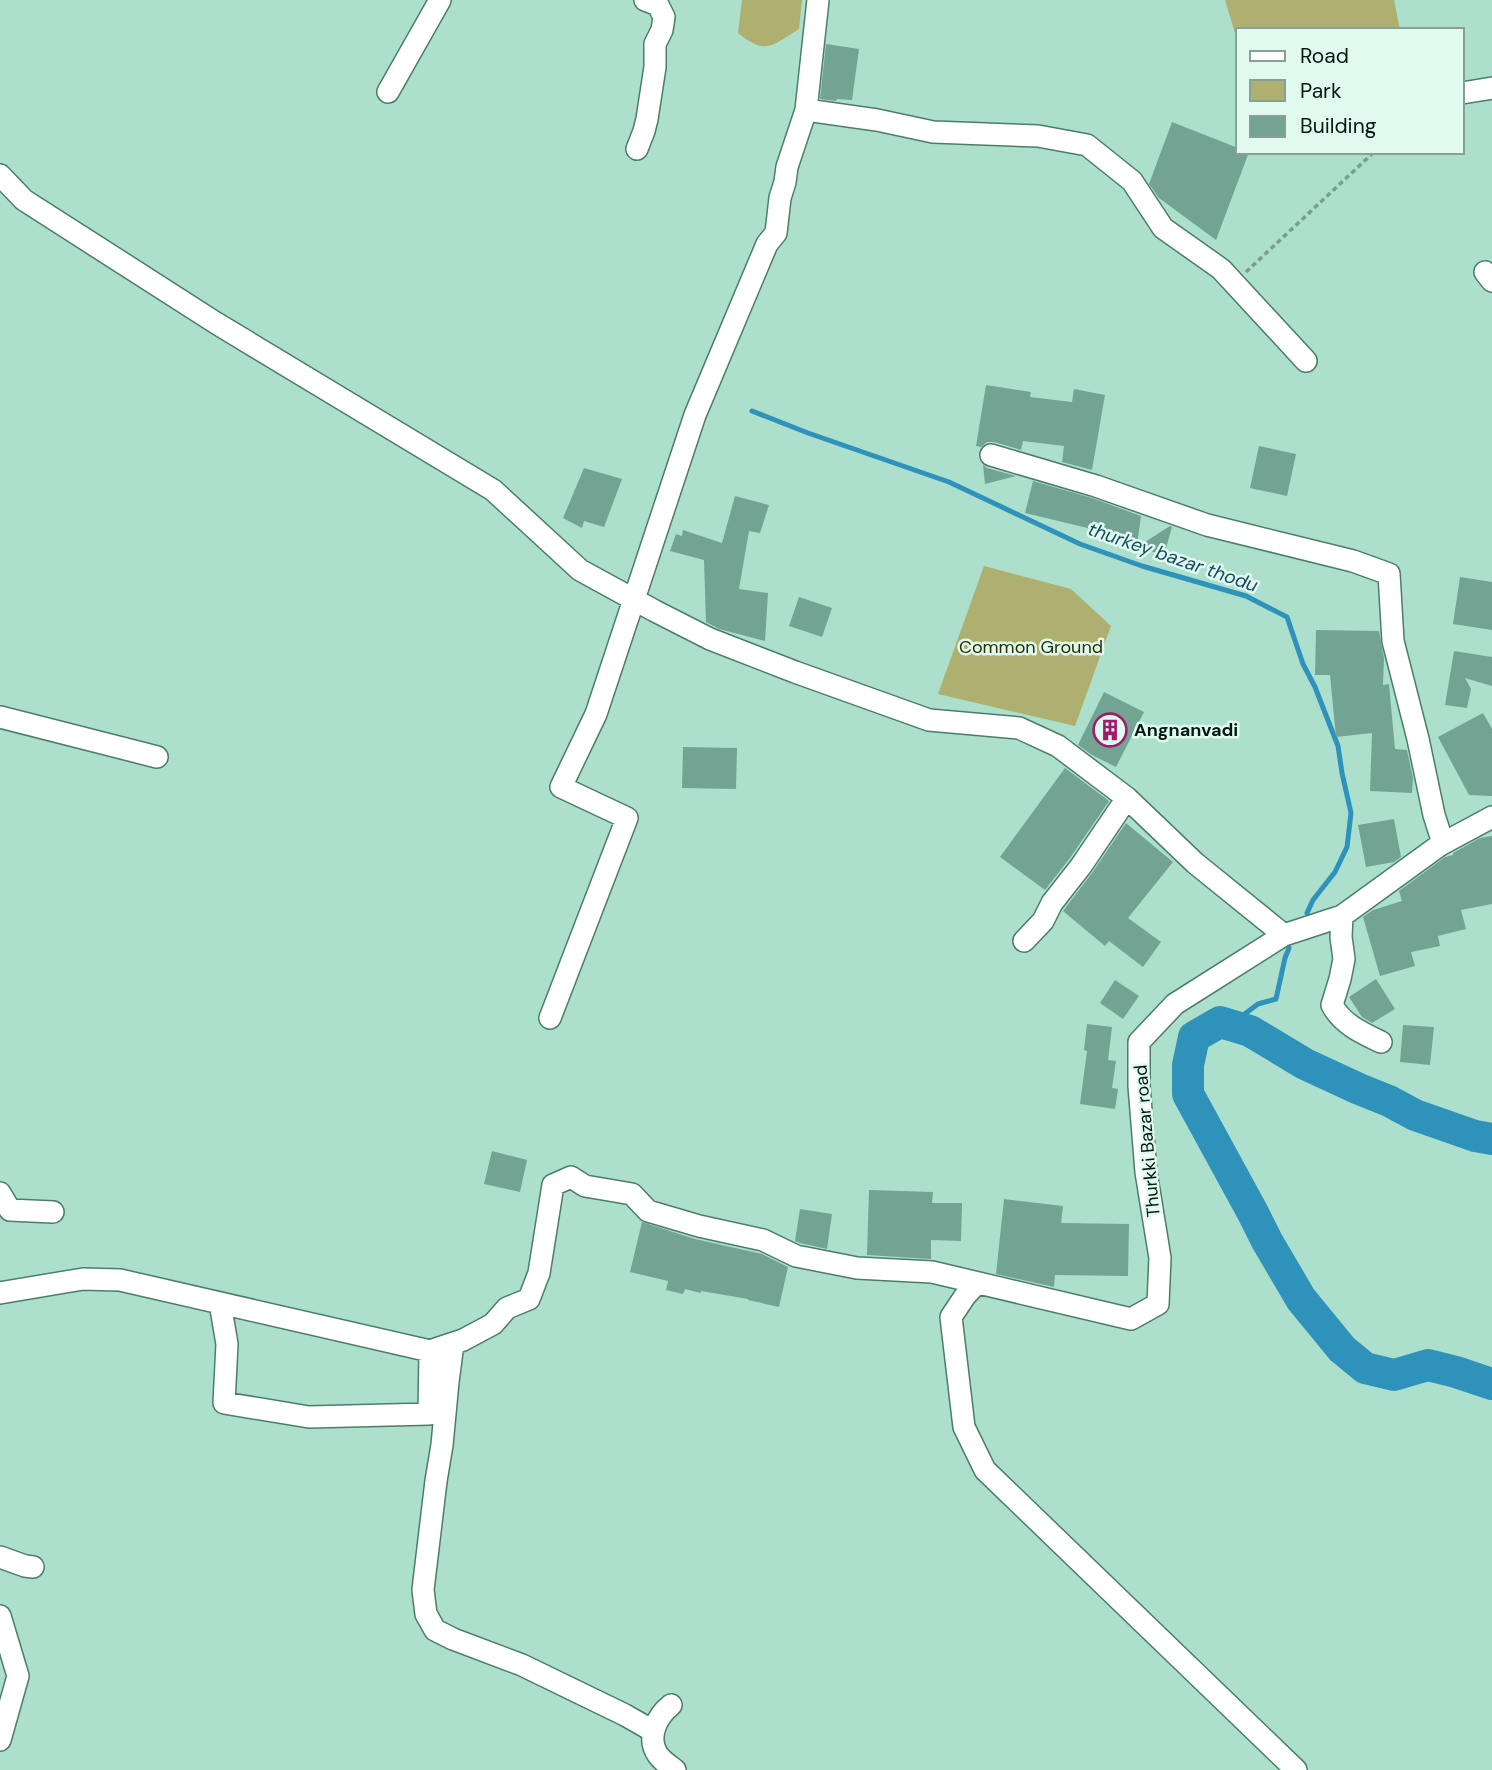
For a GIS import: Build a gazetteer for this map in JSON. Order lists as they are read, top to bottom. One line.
{"streets":{"street":["Thurkki Bazar road"]},"water":["thurkey bazar thodu"],"parks":["Common Ground"],"places":{"building":["Angnanvadi"]},"legend":["Road","Park","Building"]}
